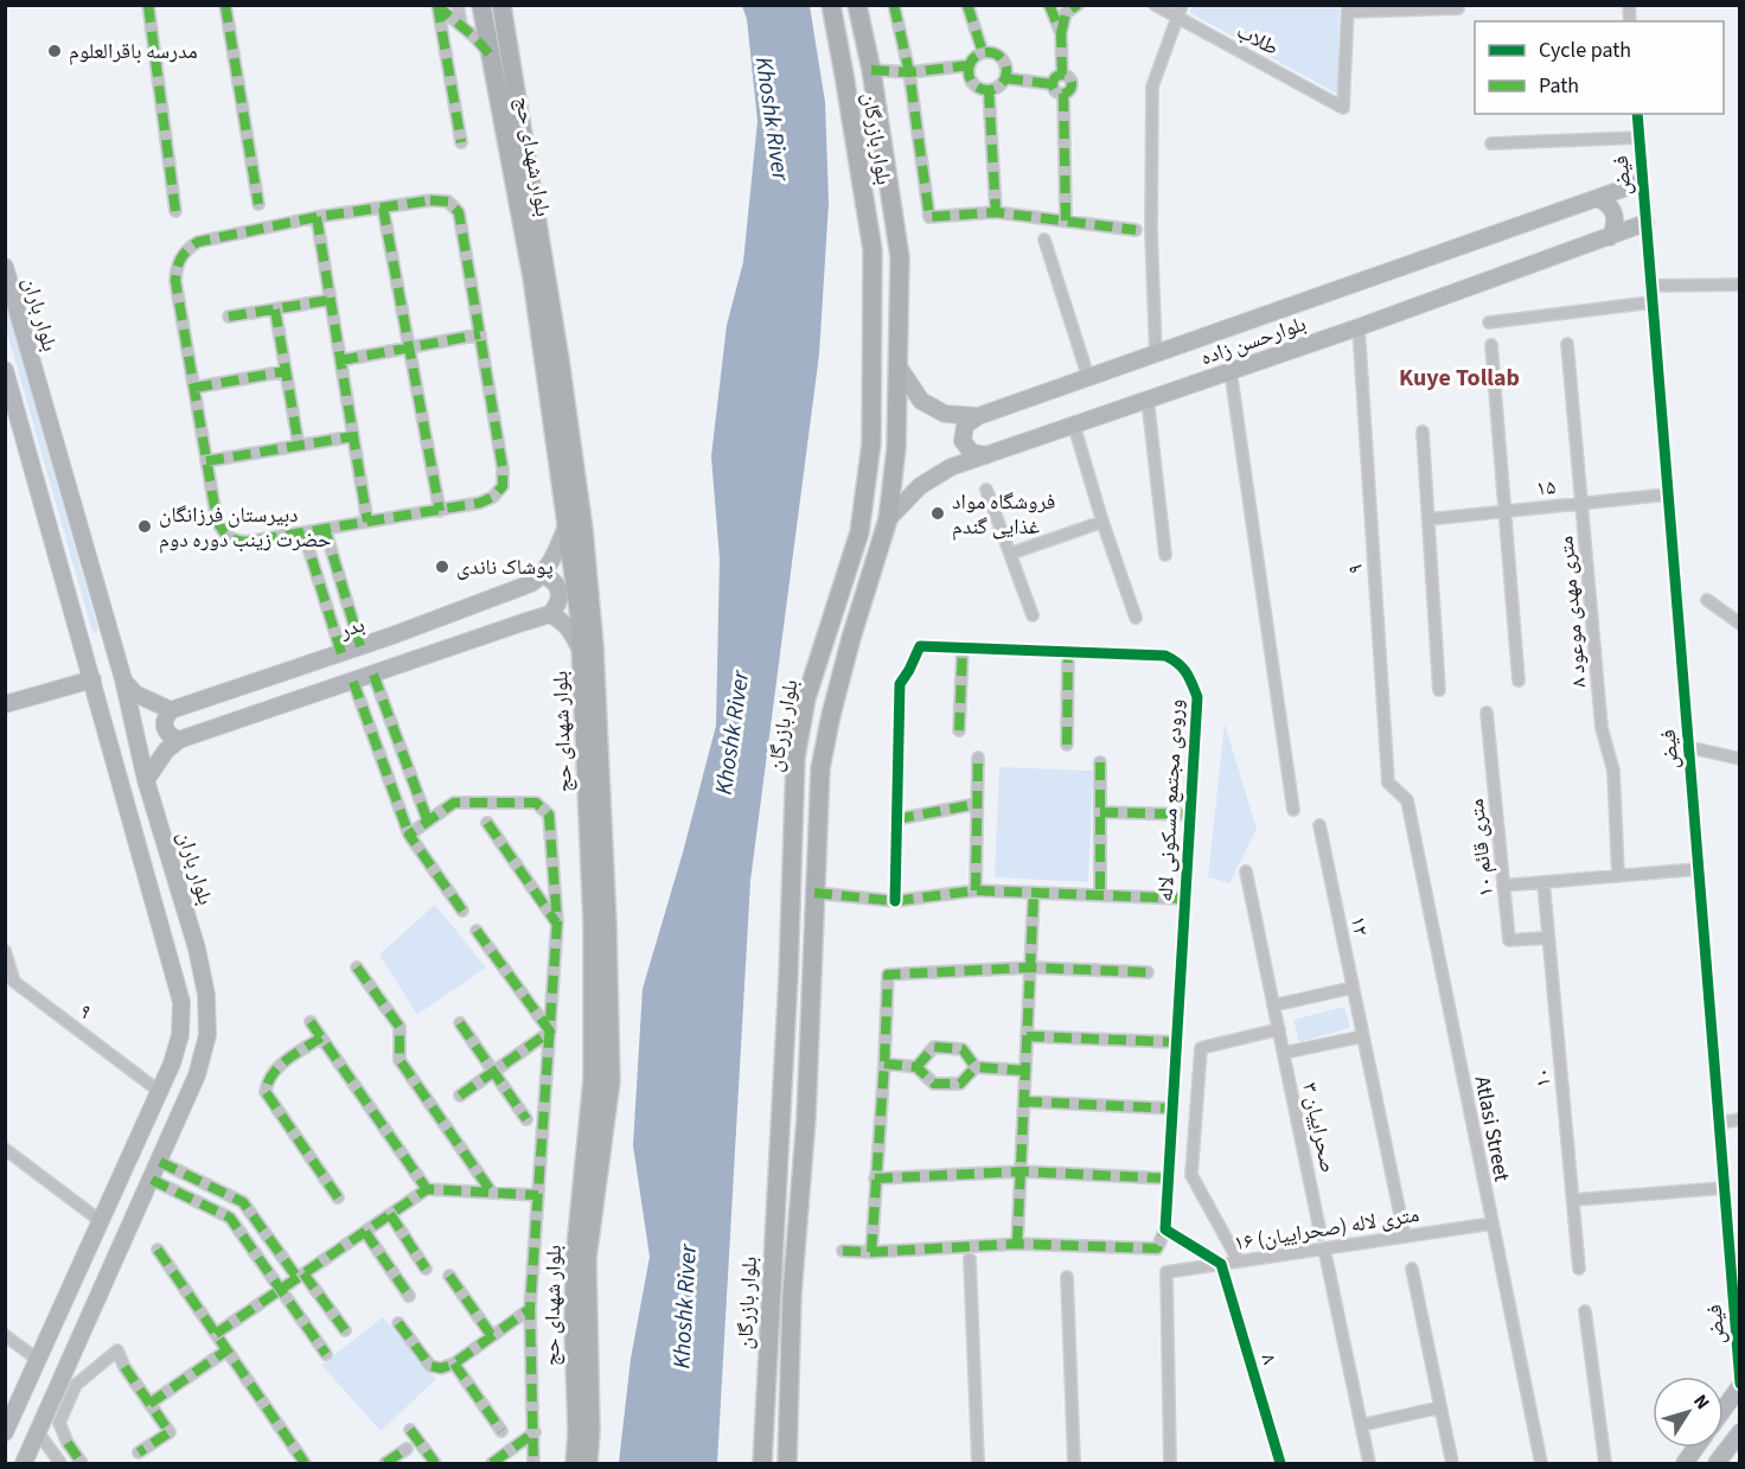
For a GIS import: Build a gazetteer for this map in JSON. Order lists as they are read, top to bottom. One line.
{"streets":{"main road":["بلوار بازرگان","بلوار شهدای حج"],"street":["طلاب","فیض","بلوار باران","بلوارحسن زاده","۱۵","۹","۸ متری مهدی موعود","بدر","ورودی مجتمع مسکونی لاله","۱۰ متری قائم","۱۲","۱۰","صحراییان ۳","Atlasi Street","۱۶ متری لاله (صحراییان)","۸"]},"crossings":[["بلوار بازرگان","بلوارحسن زاده"],["فیض","بلوارحسن زاده"],["فیض","۱۵"],["بلوارحسن زاده","۹"],["۱۵","۸ متری مهدی موعود"],["۹","Atlasi Street"],["۱۰ متری قائم","۱۰"],["۱۲","۱۶ متری لاله (صحراییان)"],["Atlasi Street","۱۶ متری لاله (صحراییان)"],["۱۶ متری لاله (صحراییان)","۸"]],"districts":["Kuye Tollab"],"water":["Khoshk River"],"places":["مدرسه باقرالعلوم","فروشگاه مواد غذایی گندم","دبیرستان فرزانگان حضرت زینب دوره دوم","پوشاک ناندی"],"legend":["Cycle path","Path"],"north":"top right"}
